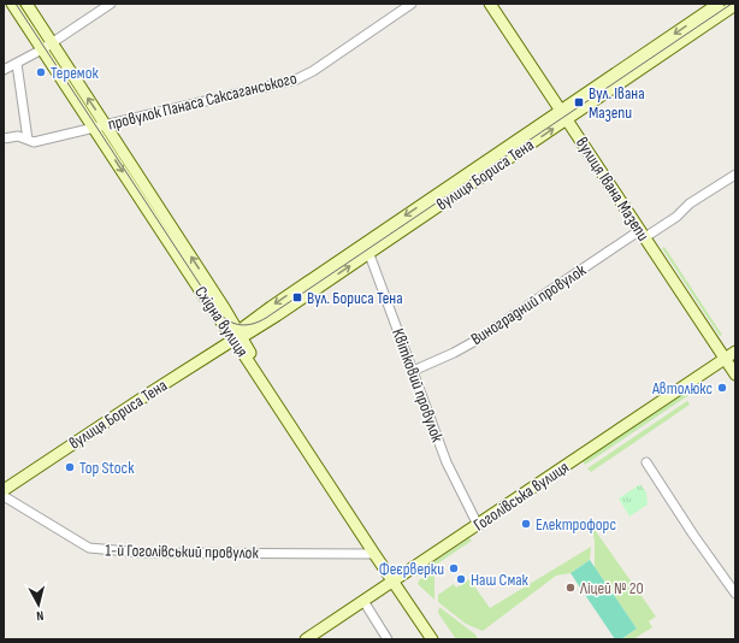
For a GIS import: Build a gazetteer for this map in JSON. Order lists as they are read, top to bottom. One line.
{"streets":{"street":["провулок Панаса Саксаганського","вулиця Бориса Тена","вулиця Івана Мазепи","Виноградний провулок","Східна вулиця","Квітковий провулок","Гоголівська вулиця","1-й Гоголівський провулок"]},"crossings":[["провулок Панаса Саксаганського","Східна вулиця"],["вулиця Бориса Тена","вулиця Івана Мазепи"],["вулиця Бориса Тена","Східна вулиця"],["вулиця Бориса Тена","Квітковий провулок"],["вулиця Івана Мазепи","Виноградний провулок"],["вулиця Івана Мазепи","Гоголівська вулиця"],["Виноградний провулок","Квітковий провулок"],["Східна вулиця","Гоголівська вулиця"],["Східна вулиця","1-й Гоголівський провулок"],["Квітковий провулок","Гоголівська вулиця"]],"places":{"other":["Теремок","Автолюкс","Top Stock","Електрофорс","Феєрверки","Наш Смак","Ліцей № 20"],"transit":["Вул. Івана Мазепи","Вул. Бориса Тена"]},"north":"bottom"}
